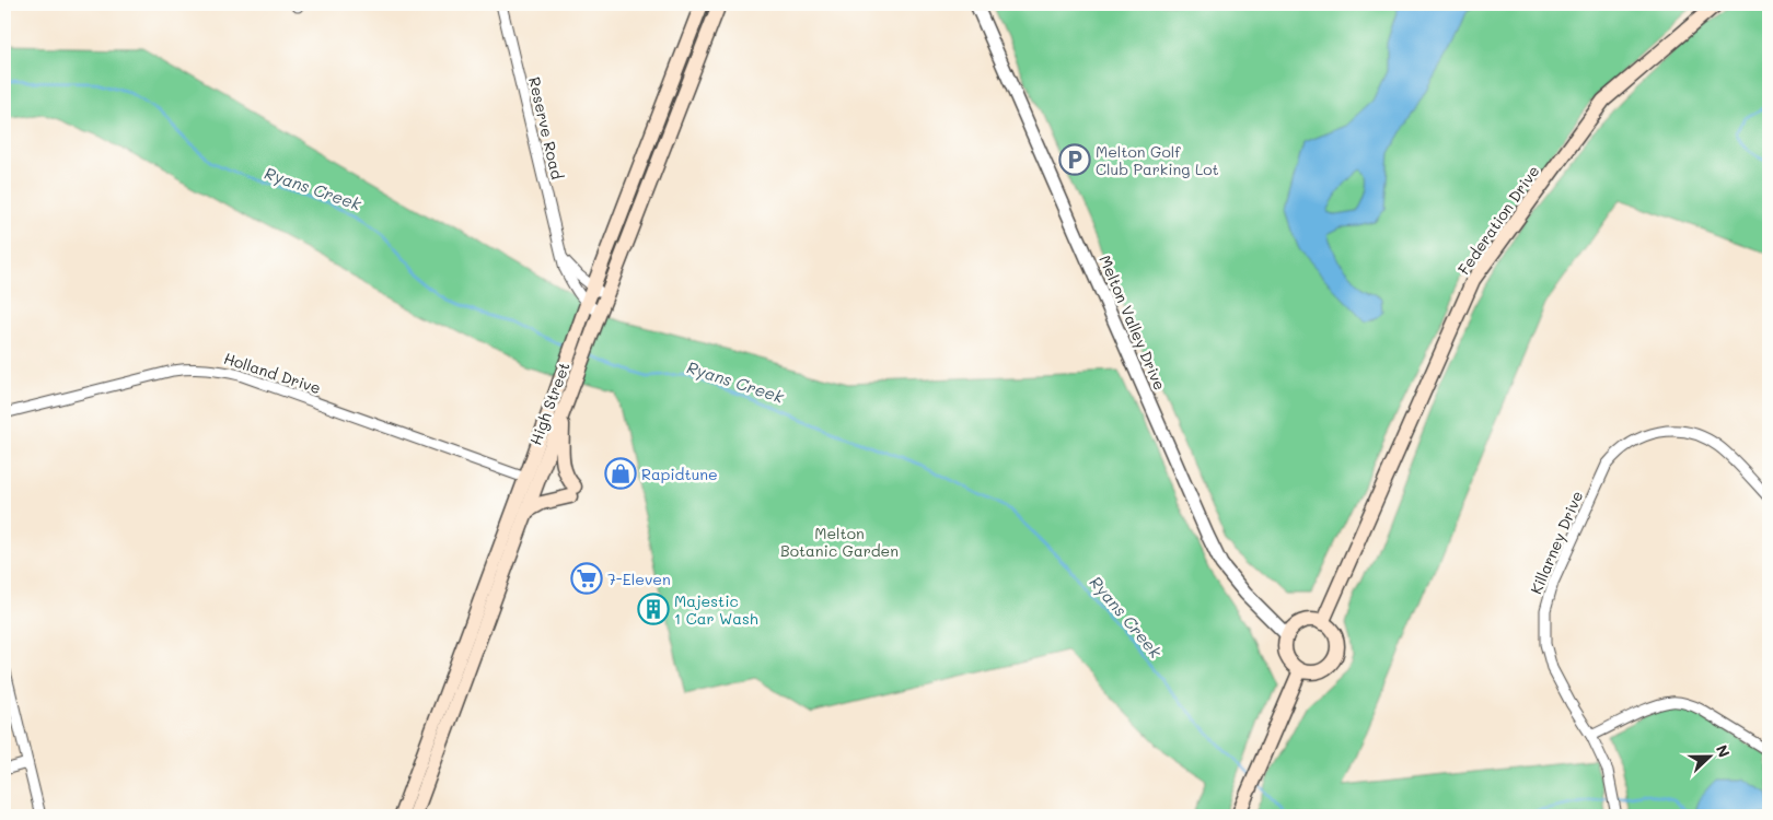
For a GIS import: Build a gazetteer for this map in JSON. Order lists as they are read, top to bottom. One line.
{"streets":{"main road":["Federation Drive","High Street"],"street":["Reserve Road","Melton Valley Drive","Holland Drive","Killarney Drive"]},"crossings":[["Reserve Road","High Street"],["Federation Drive","Melton Valley Drive"],["Holland Drive","High Street"]],"water":["Ryans Creek"],"parks":["Melton Botanic Garden"],"places":{"parking":["Melton Golf Club Parking Lot"],"shop":["Rapidtune"],"supermarket":["7-Eleven"],"building":["Majestic 1 Car Wash"]},"north":"right"}
